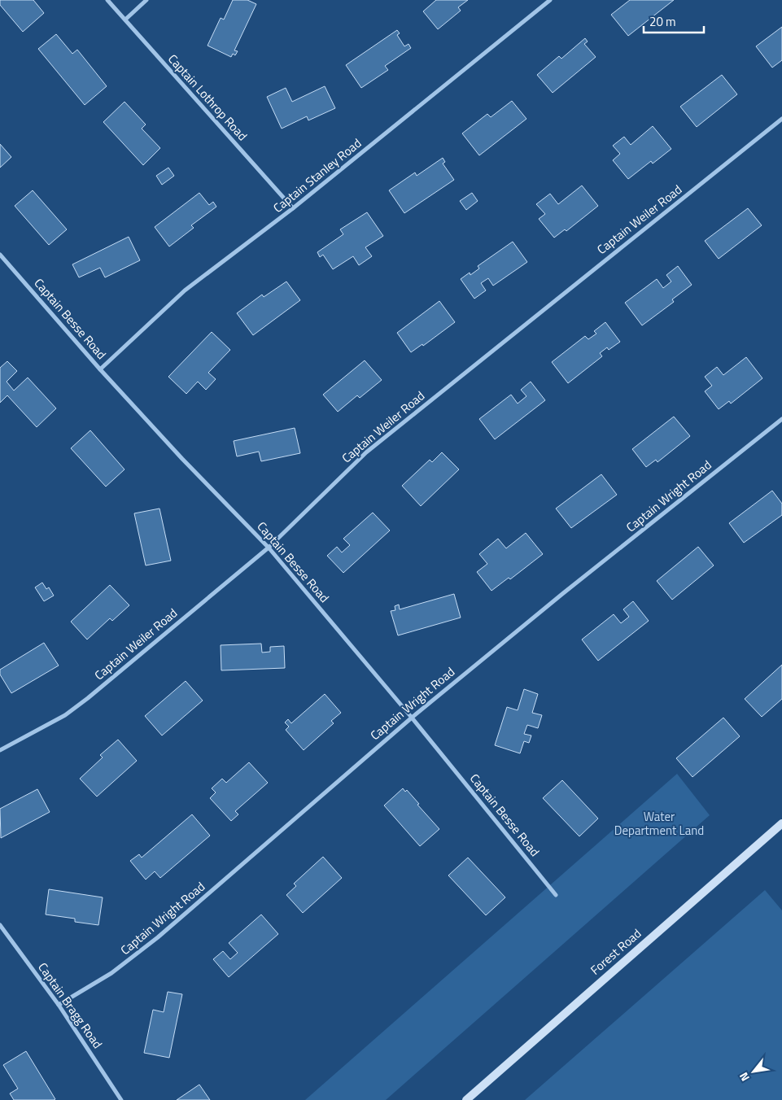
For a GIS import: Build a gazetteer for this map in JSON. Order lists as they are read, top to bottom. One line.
{"streets":{"main road":["Forest Road"],"street":["Captain Lothrop Road","Captain Stanley Road","Captain Weiler Road","Captain Besse Road","Captain Wright Road","Captain Bragg Road"]},"crossings":[["Captain Lothrop Road","Captain Stanley Road"],["Captain Stanley Road","Captain Besse Road"],["Captain Weiler Road","Captain Besse Road"],["Captain Besse Road","Captain Wright Road"],["Captain Wright Road","Captain Bragg Road"]],"parks":["Water Department Land"],"scale_bar":"20 m","north":"bottom left"}
